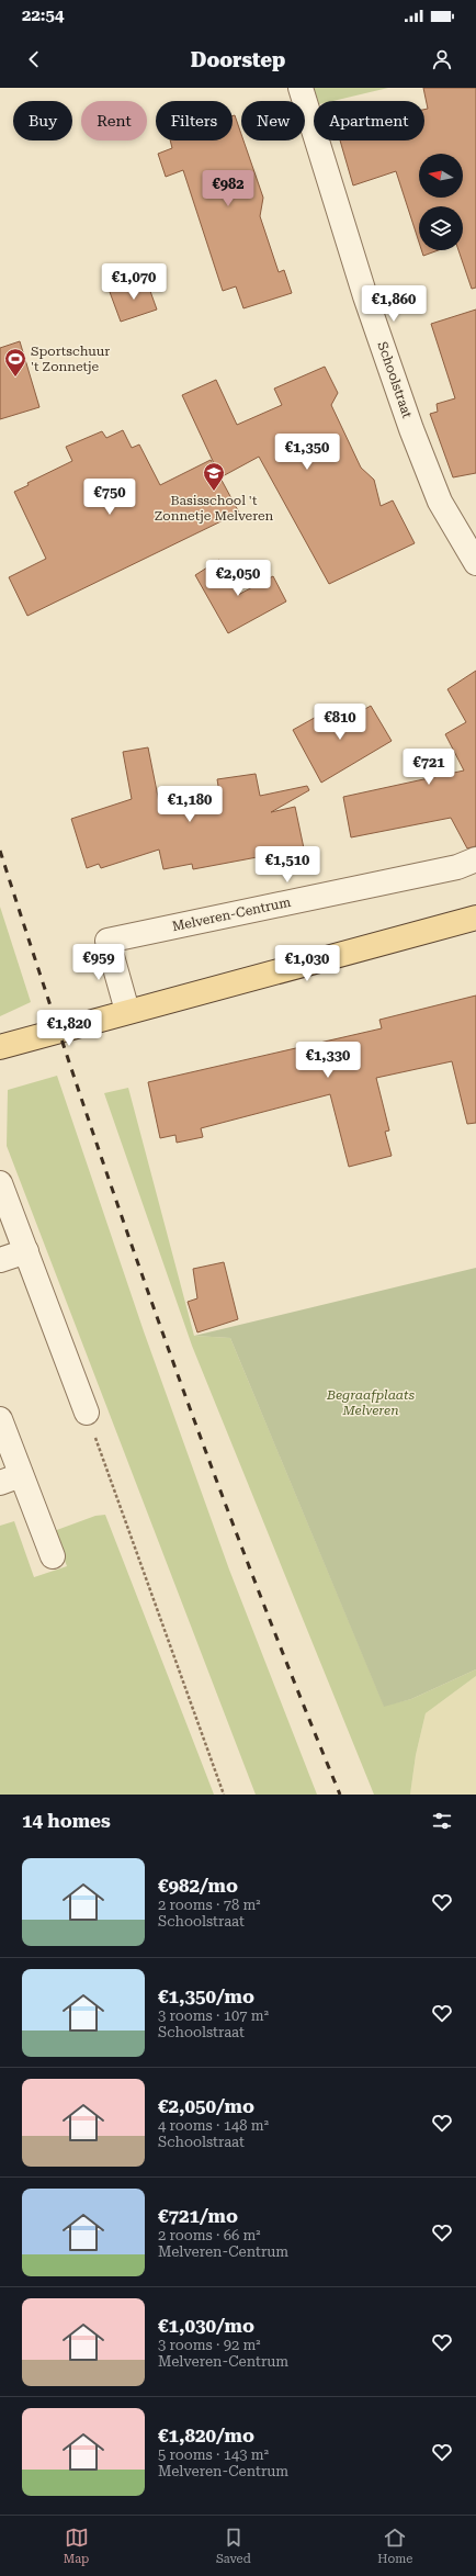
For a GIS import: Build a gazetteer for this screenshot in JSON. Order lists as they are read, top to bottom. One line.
{"streets":{"street":["Schoolstraat","Melveren-Centrum"]},"parks":["Begraafplaats Melveren"],"places":{"sports":["Sportschuur 't Zonnetje"],"school or university":["Basisschool 't Zonnetje Melveren"]},"north":"left","page":{"status":"22:54","header":"Doorstep","chip":["Buy","Rent","Filters","New","Apartment"],"price":["€982","€1,070","€1,860","€1,350","€750","€2,050","€810","€721","€1,180","€1,510","€959","€1,030","€1,820","€1,330"],"heading":"14 homes","list":[{"name":"€982/mo","note":"2 rooms · 78 m² · Schoolstraat"},{"name":"€1,350/mo","note":"3 rooms · 107 m² · Schoolstraat"},{"name":"€2,050/mo","note":"4 rooms · 148 m² · Schoolstraat"},{"name":"€721/mo","note":"2 rooms · 66 m² · Melveren-Centrum"},{"name":"€1,030/mo","note":"3 rooms · 92 m² · Melveren-Centrum"},{"name":"€1,820/mo","note":"5 rooms · 143 m² · Melveren-Centrum"}],"tabs":["Map","Saved","Home"]}}
